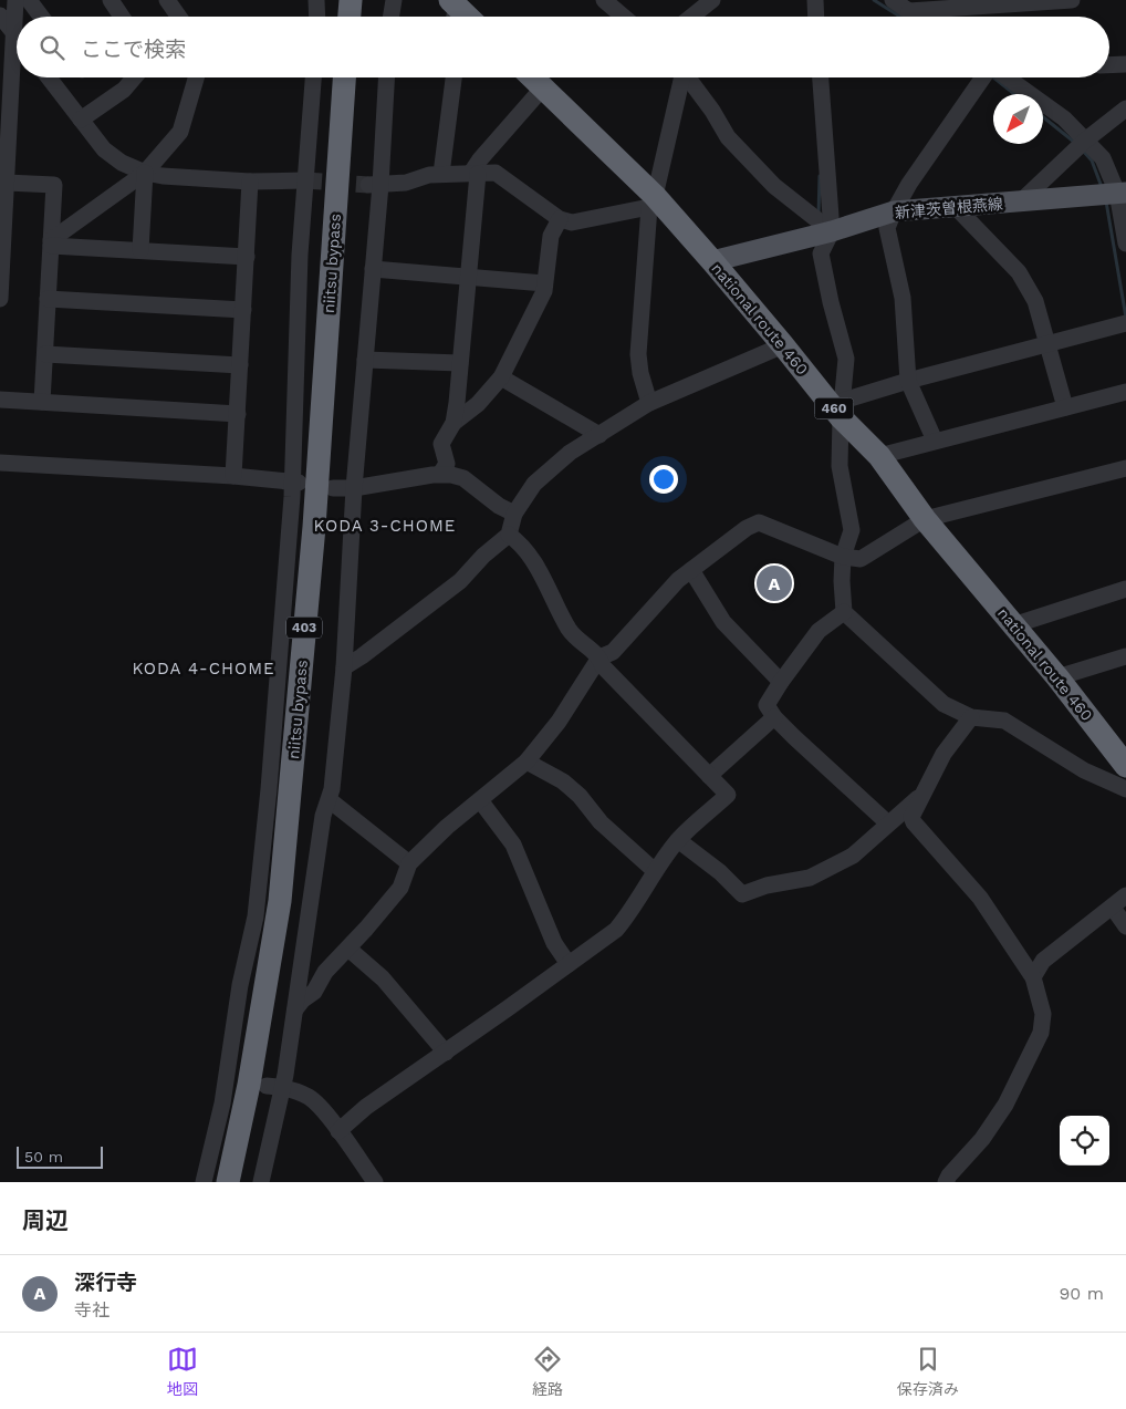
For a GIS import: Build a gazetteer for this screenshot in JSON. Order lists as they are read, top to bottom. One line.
{"streets":{"highway":["niitsu bypass","national route 460","460","403"],"main road":["新津茨曽根燕線"]},"crossings":[["新津茨曽根燕線","national route 460"]],"districts":["KODA 3-CHOME","KODA 4-CHOME"],"scale_bar":"50 m","north":"bottom left","page":{"search":"ここで検索","pins":"A","scale":"50 m","heading":"周辺","list":[{"mark":"A","name":"深行寺","note":"寺社","value":"90 m"}],"nav":["地図","経路","保存済み"]}}
